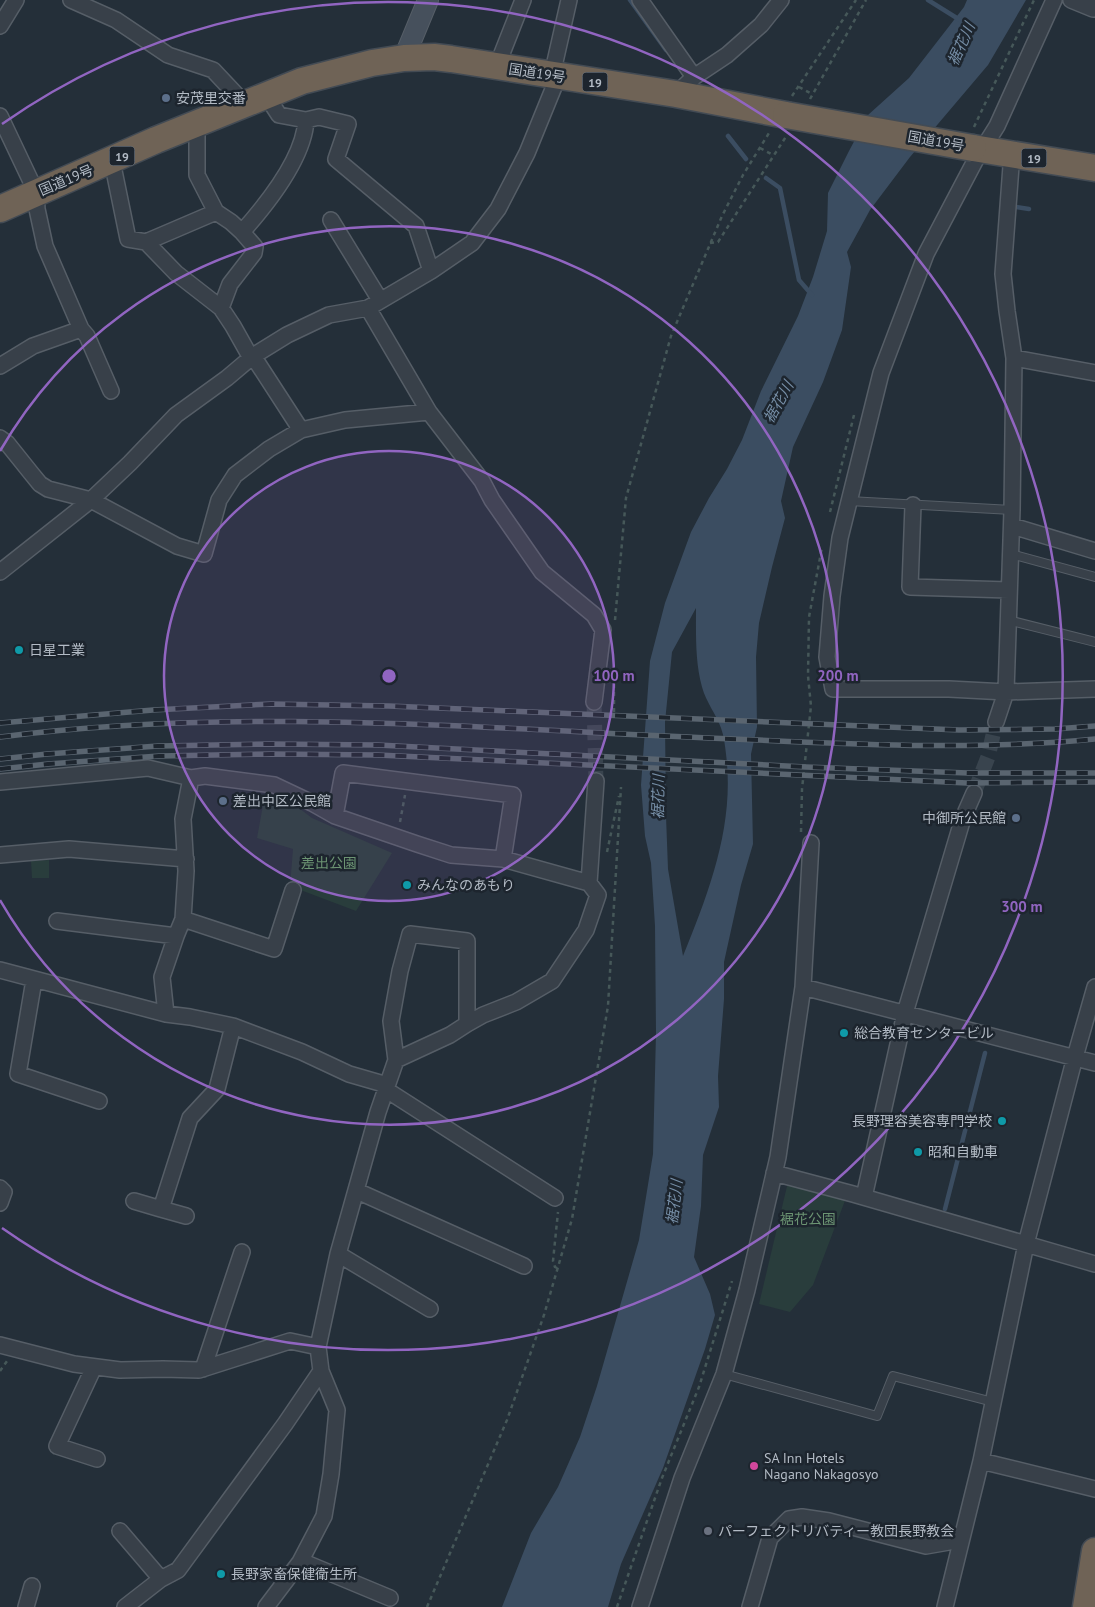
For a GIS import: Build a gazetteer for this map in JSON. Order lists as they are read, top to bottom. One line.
{"streets":{"highway":["国道19号","19"]},"water":["裾花川"],"parks":["差出公園","裾花公園"],"places":["安茂里交番","日星工業","差出中区公民館","中御所公民館","みんなのあもり","総合教育センタービル","長野理容美容専門学校","昭和自動車","SA Inn Hotels Nagano Nakagosyo","パーフェクトリバティー教団長野教会","長野家畜保健衛生所"],"rings":["100 m","200 m","300 m"]}
